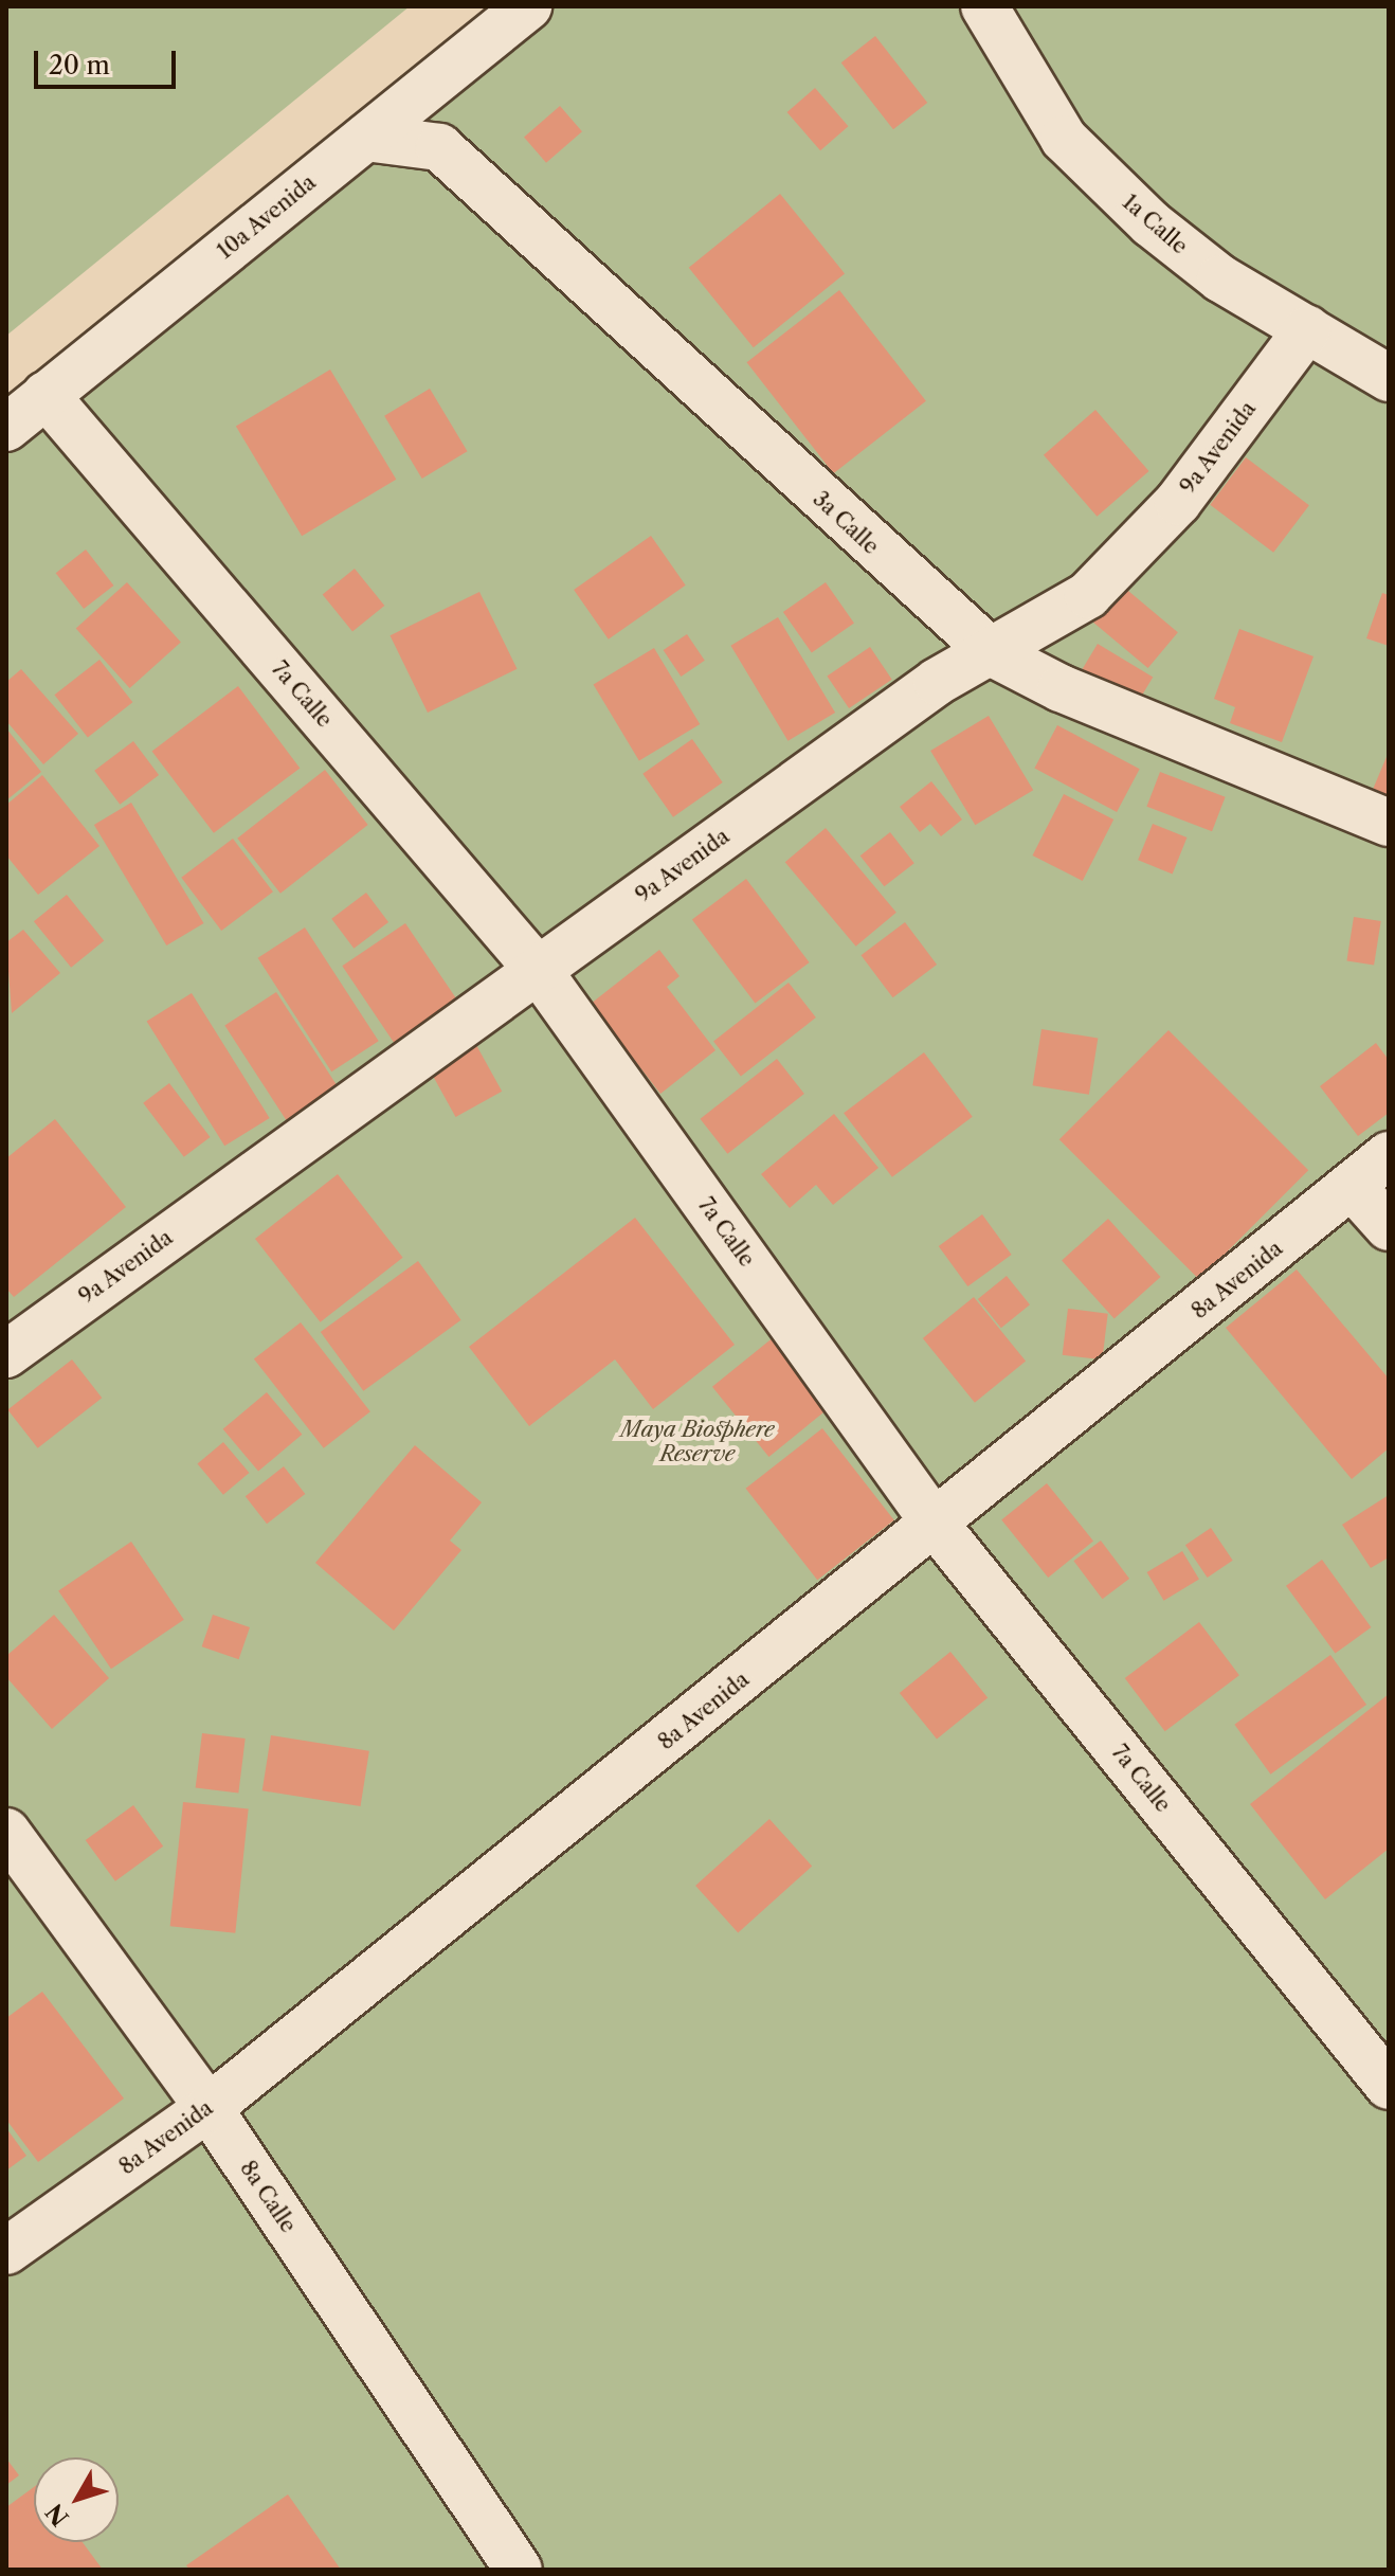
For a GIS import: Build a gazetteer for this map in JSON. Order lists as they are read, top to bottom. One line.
{"streets":{"street":["10a Avenida","1a Calle","9a Avenida","3a Calle","7a Calle","8a Avenida","8a Calle"]},"crossings":[["10a Avenida","3a Calle"],["10a Avenida","7a Calle"],["1a Calle","9a Avenida"],["9a Avenida","3a Calle"],["9a Avenida","7a Calle"],["7a Calle","8a Avenida"],["8a Avenida","8a Calle"]],"parks":["Maya Biosphere Reserve"],"scale_bar":"20 m","north":"bottom left"}
